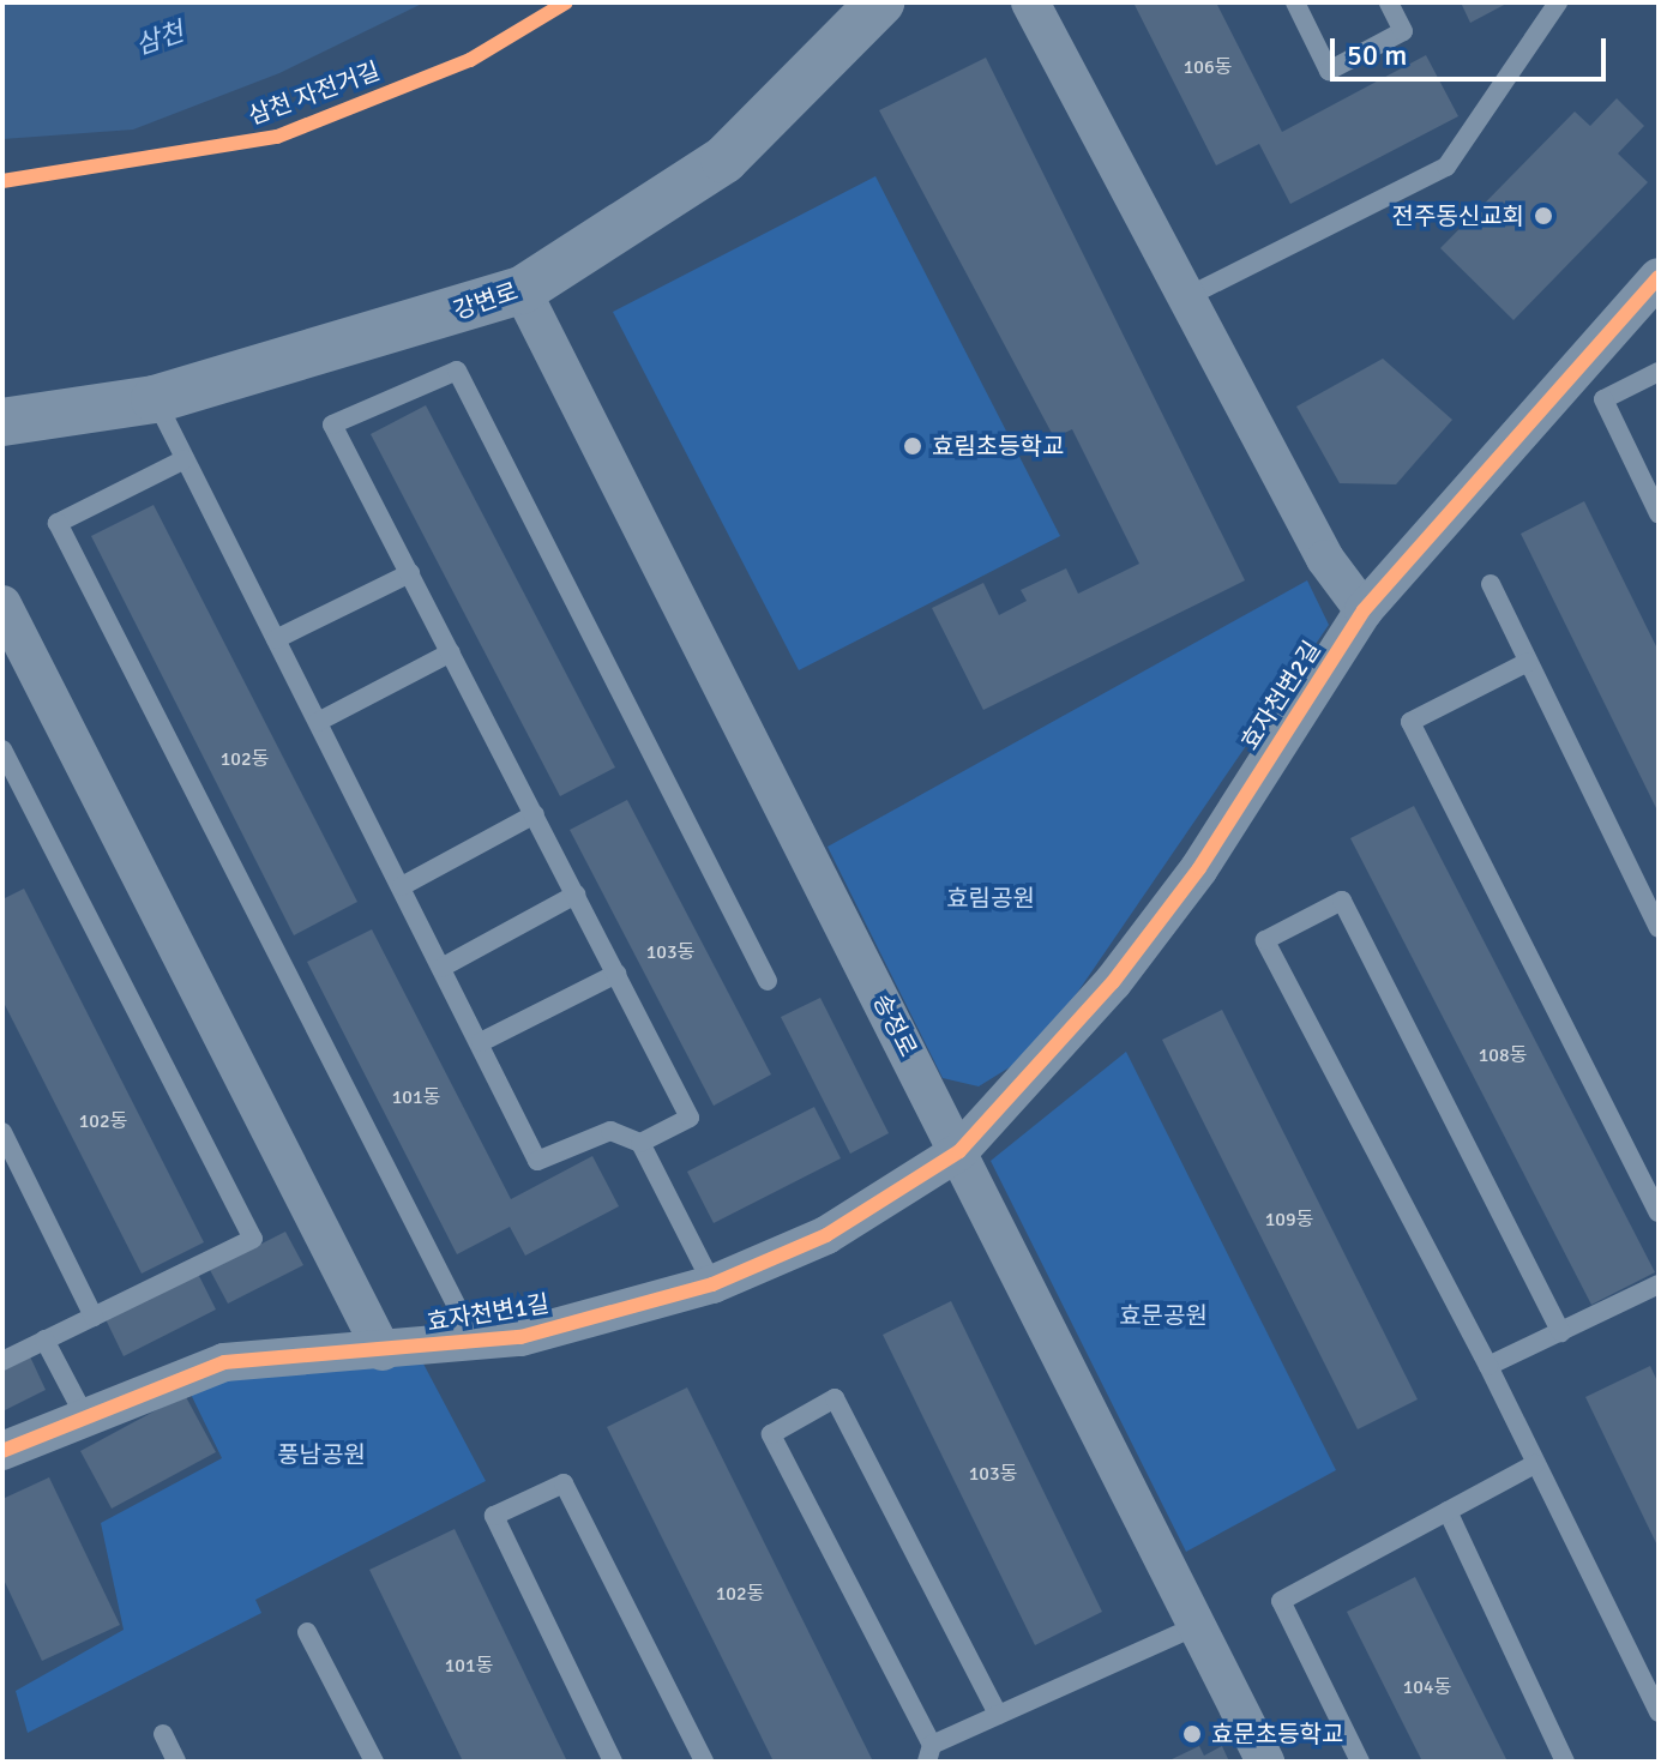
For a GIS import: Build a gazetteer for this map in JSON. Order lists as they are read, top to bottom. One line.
{"streets":{"street":["강변로","효자천변2길","송정로","효자천변1길"],"cycle path":["삼천 자전거길"]},"crossings":[["강변로","송정로"],["효자천변2길","송정로"],["효자천변2길","효자천변1길"],["송정로","효자천변1길"]],"water":["삼천"],"parks":["효림공원","효문공원","풍남공원"],"places":["전주동신교회","효림초등학교","효문초등학교"],"house_numbers":["106동","102동","103동","108동","101동","102동","109동","103동","102동","101동","104동"],"scale_bar":"50 m"}
